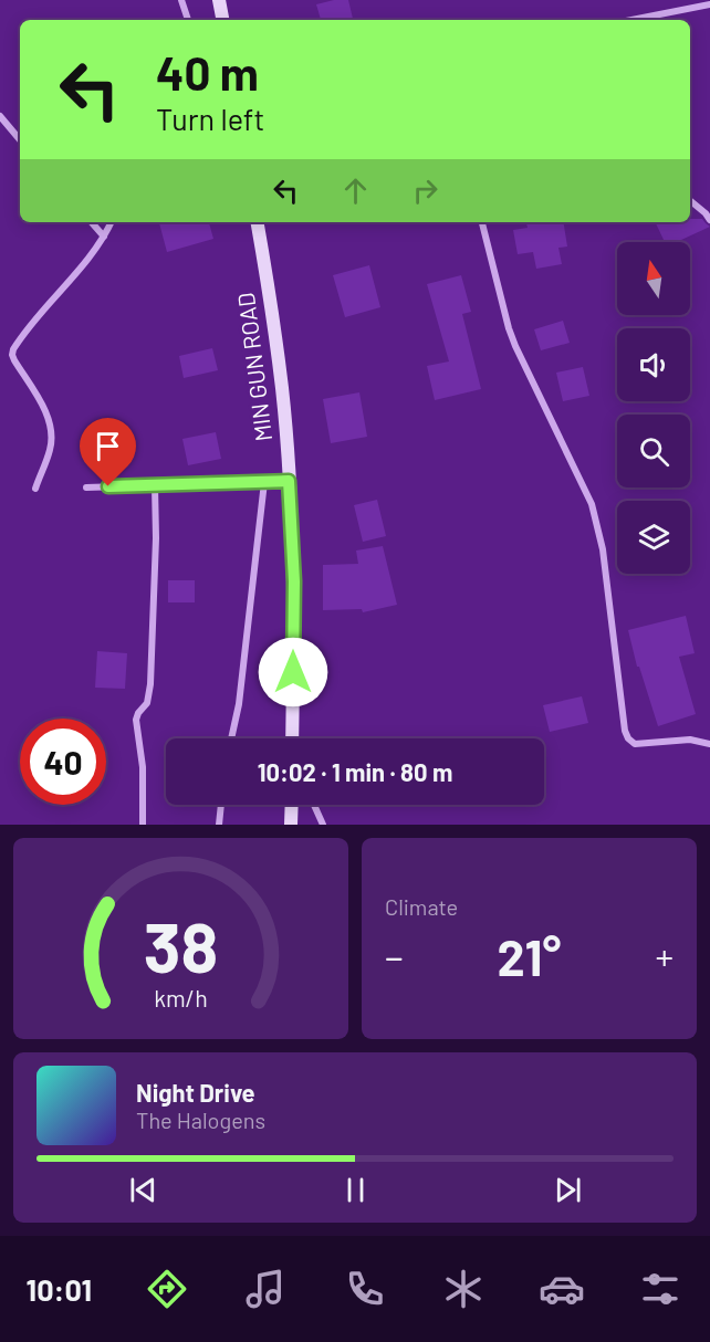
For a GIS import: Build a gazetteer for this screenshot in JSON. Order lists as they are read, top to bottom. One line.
{"streets":{"street":["MIN GUN ROAD"]},"north":"top","page":{"turn":["40 m","Turn left"],"limit":"40","trip":"10:02 · 1 min · 80 m","tile":"Climate","heat":["−","21°","+"],"song":["Night Drive","The Halogens"],"tabs":"10:01","gauge":["38","km/h"]}}
